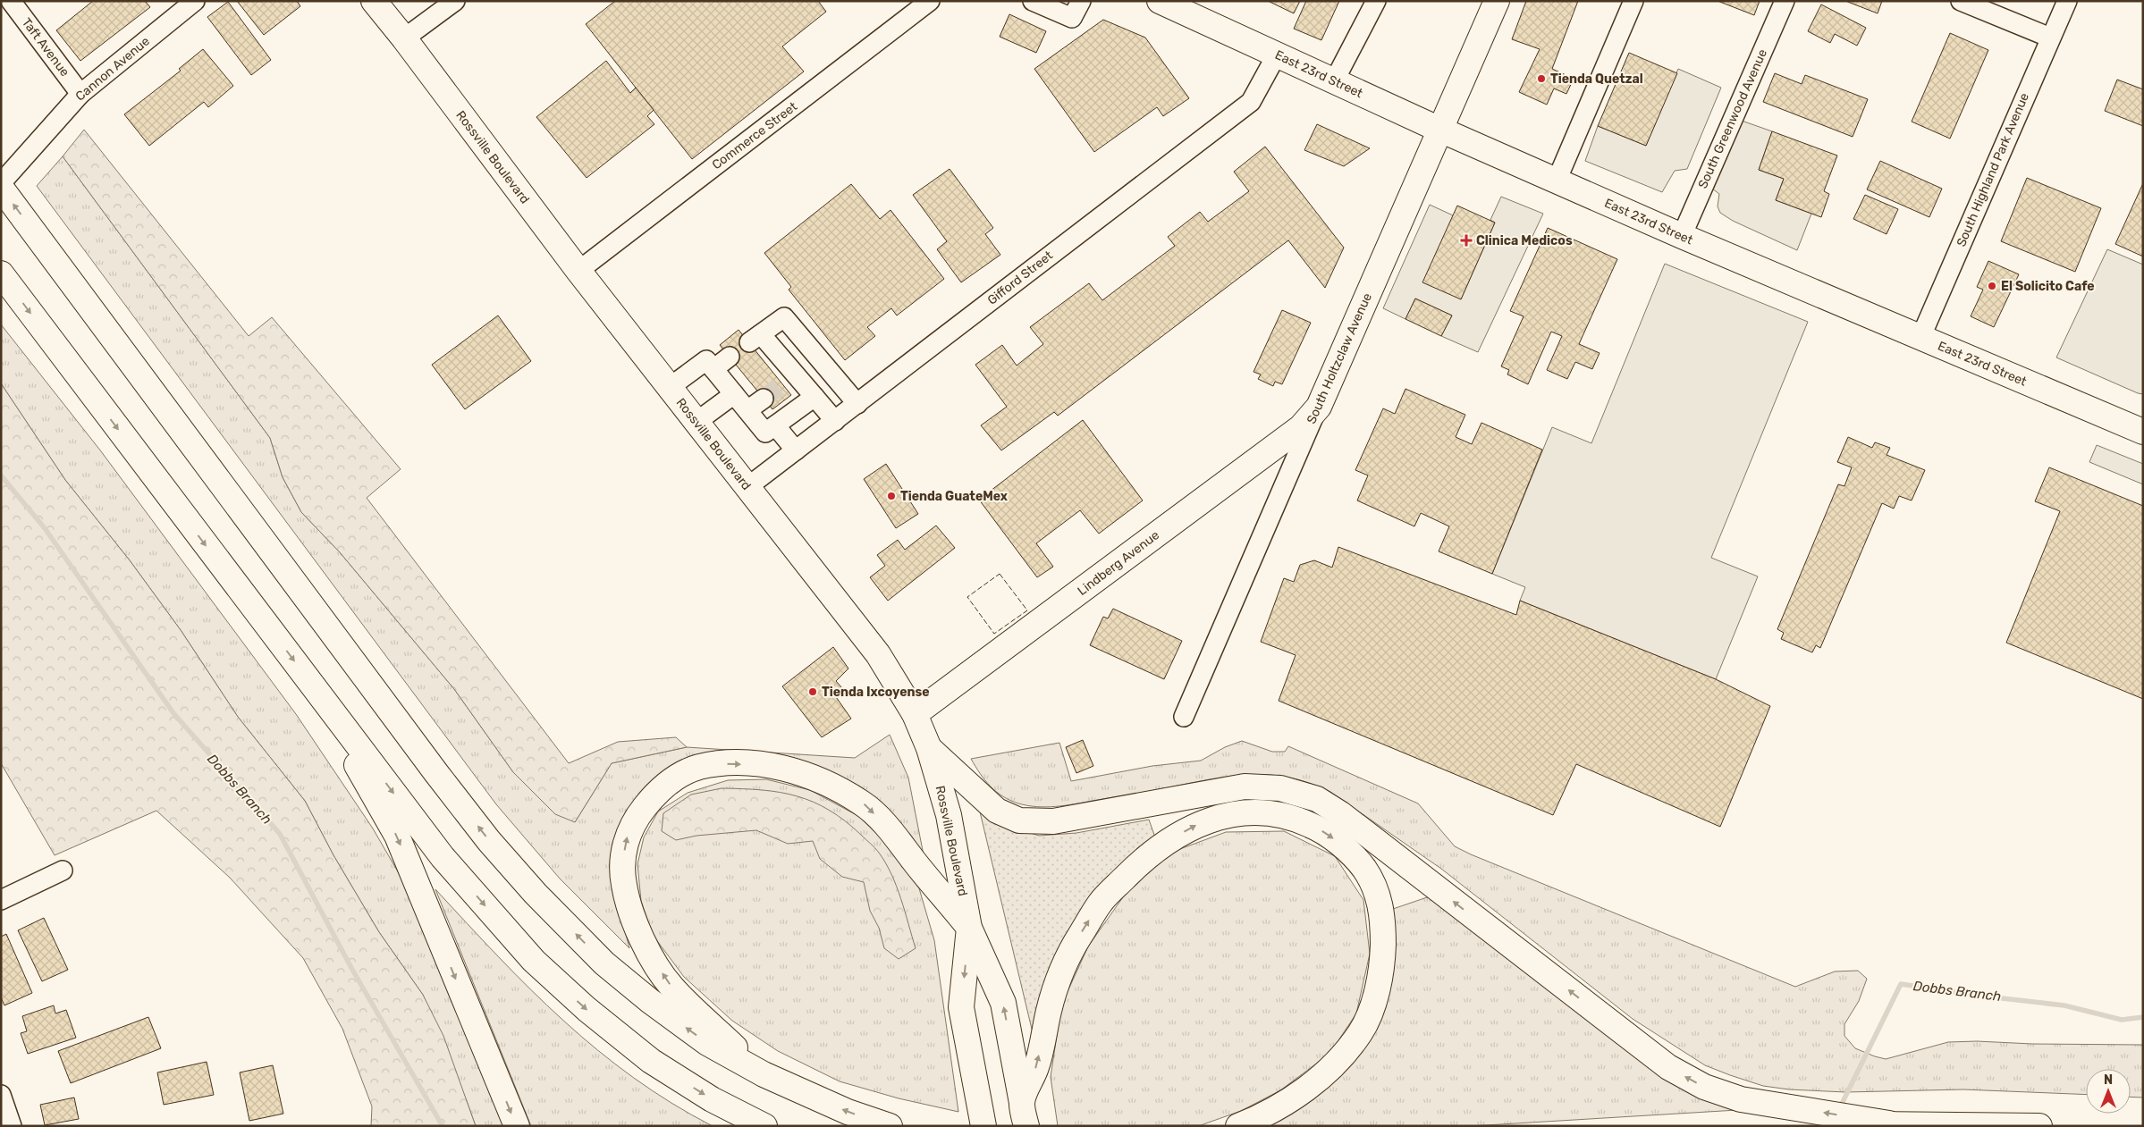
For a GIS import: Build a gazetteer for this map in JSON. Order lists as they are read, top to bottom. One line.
{"streets":{"main road":["East 23rd Street","Rossville Boulevard","South Holtzclaw Avenue","Lindberg Avenue"],"street":["Taft Avenue","Cannon Avenue","South Greenwood Avenue","Commerce Street","South Highland Park Avenue","Gifford Street"]},"crossings":[["Taft Avenue","Cannon Avenue"],["East 23rd Street","South Greenwood Avenue"],["East 23rd Street","South Highland Park Avenue"],["East 23rd Street","Gifford Street"],["East 23rd Street","South Holtzclaw Avenue"],["Commerce Street","Rossville Boulevard"],["Rossville Boulevard","Gifford Street"],["Rossville Boulevard","Lindberg Avenue"],["South Holtzclaw Avenue","Lindberg Avenue"]],"water":["Dobbs Branch"],"places":{"other":["Tienda Quetzal","El Solicito Cafe","Tienda GuateMex","Tienda Ixcoyense"],"health":["Clinica Medicos"]},"north":"top"}
